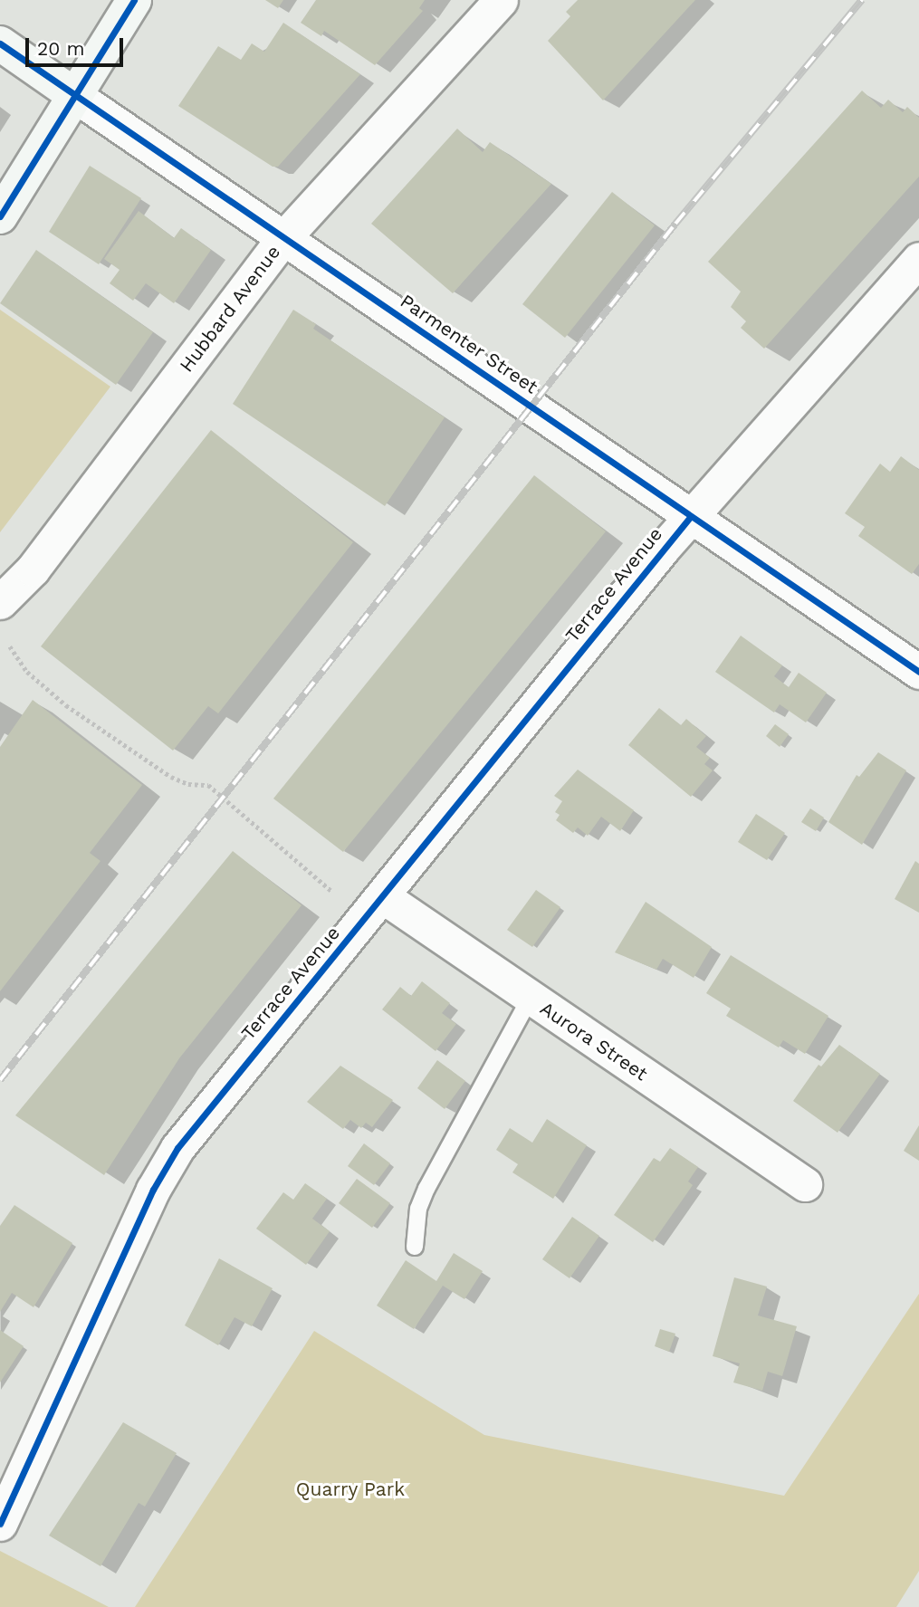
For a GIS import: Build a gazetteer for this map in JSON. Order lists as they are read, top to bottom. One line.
{"streets":{"street":["Hubbard Avenue","Parmenter Street","Terrace Avenue","Aurora Street"]},"crossings":[["Hubbard Avenue","Parmenter Street"],["Parmenter Street","Terrace Avenue"],["Terrace Avenue","Aurora Street"]],"parks":["Quarry Park"],"scale_bar":"20 m"}
